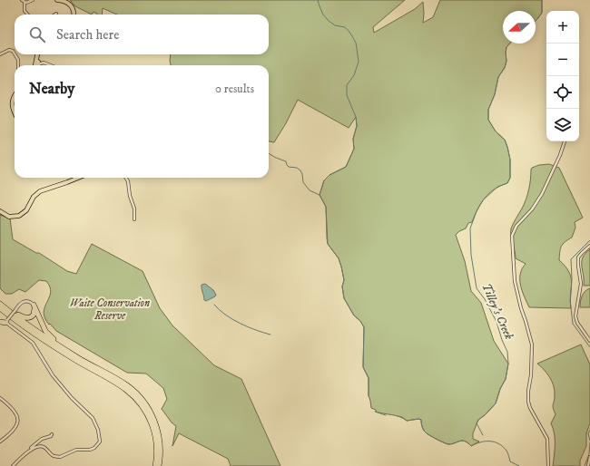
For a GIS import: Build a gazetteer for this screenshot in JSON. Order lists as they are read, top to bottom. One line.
{"water":["Tilley's Creek"],"parks":["Waite Conservation Reserve"],"north":"left","page":{"map_buttons":["+","−"],"search":"Search here","heading":["Nearby","0 results"]}}
